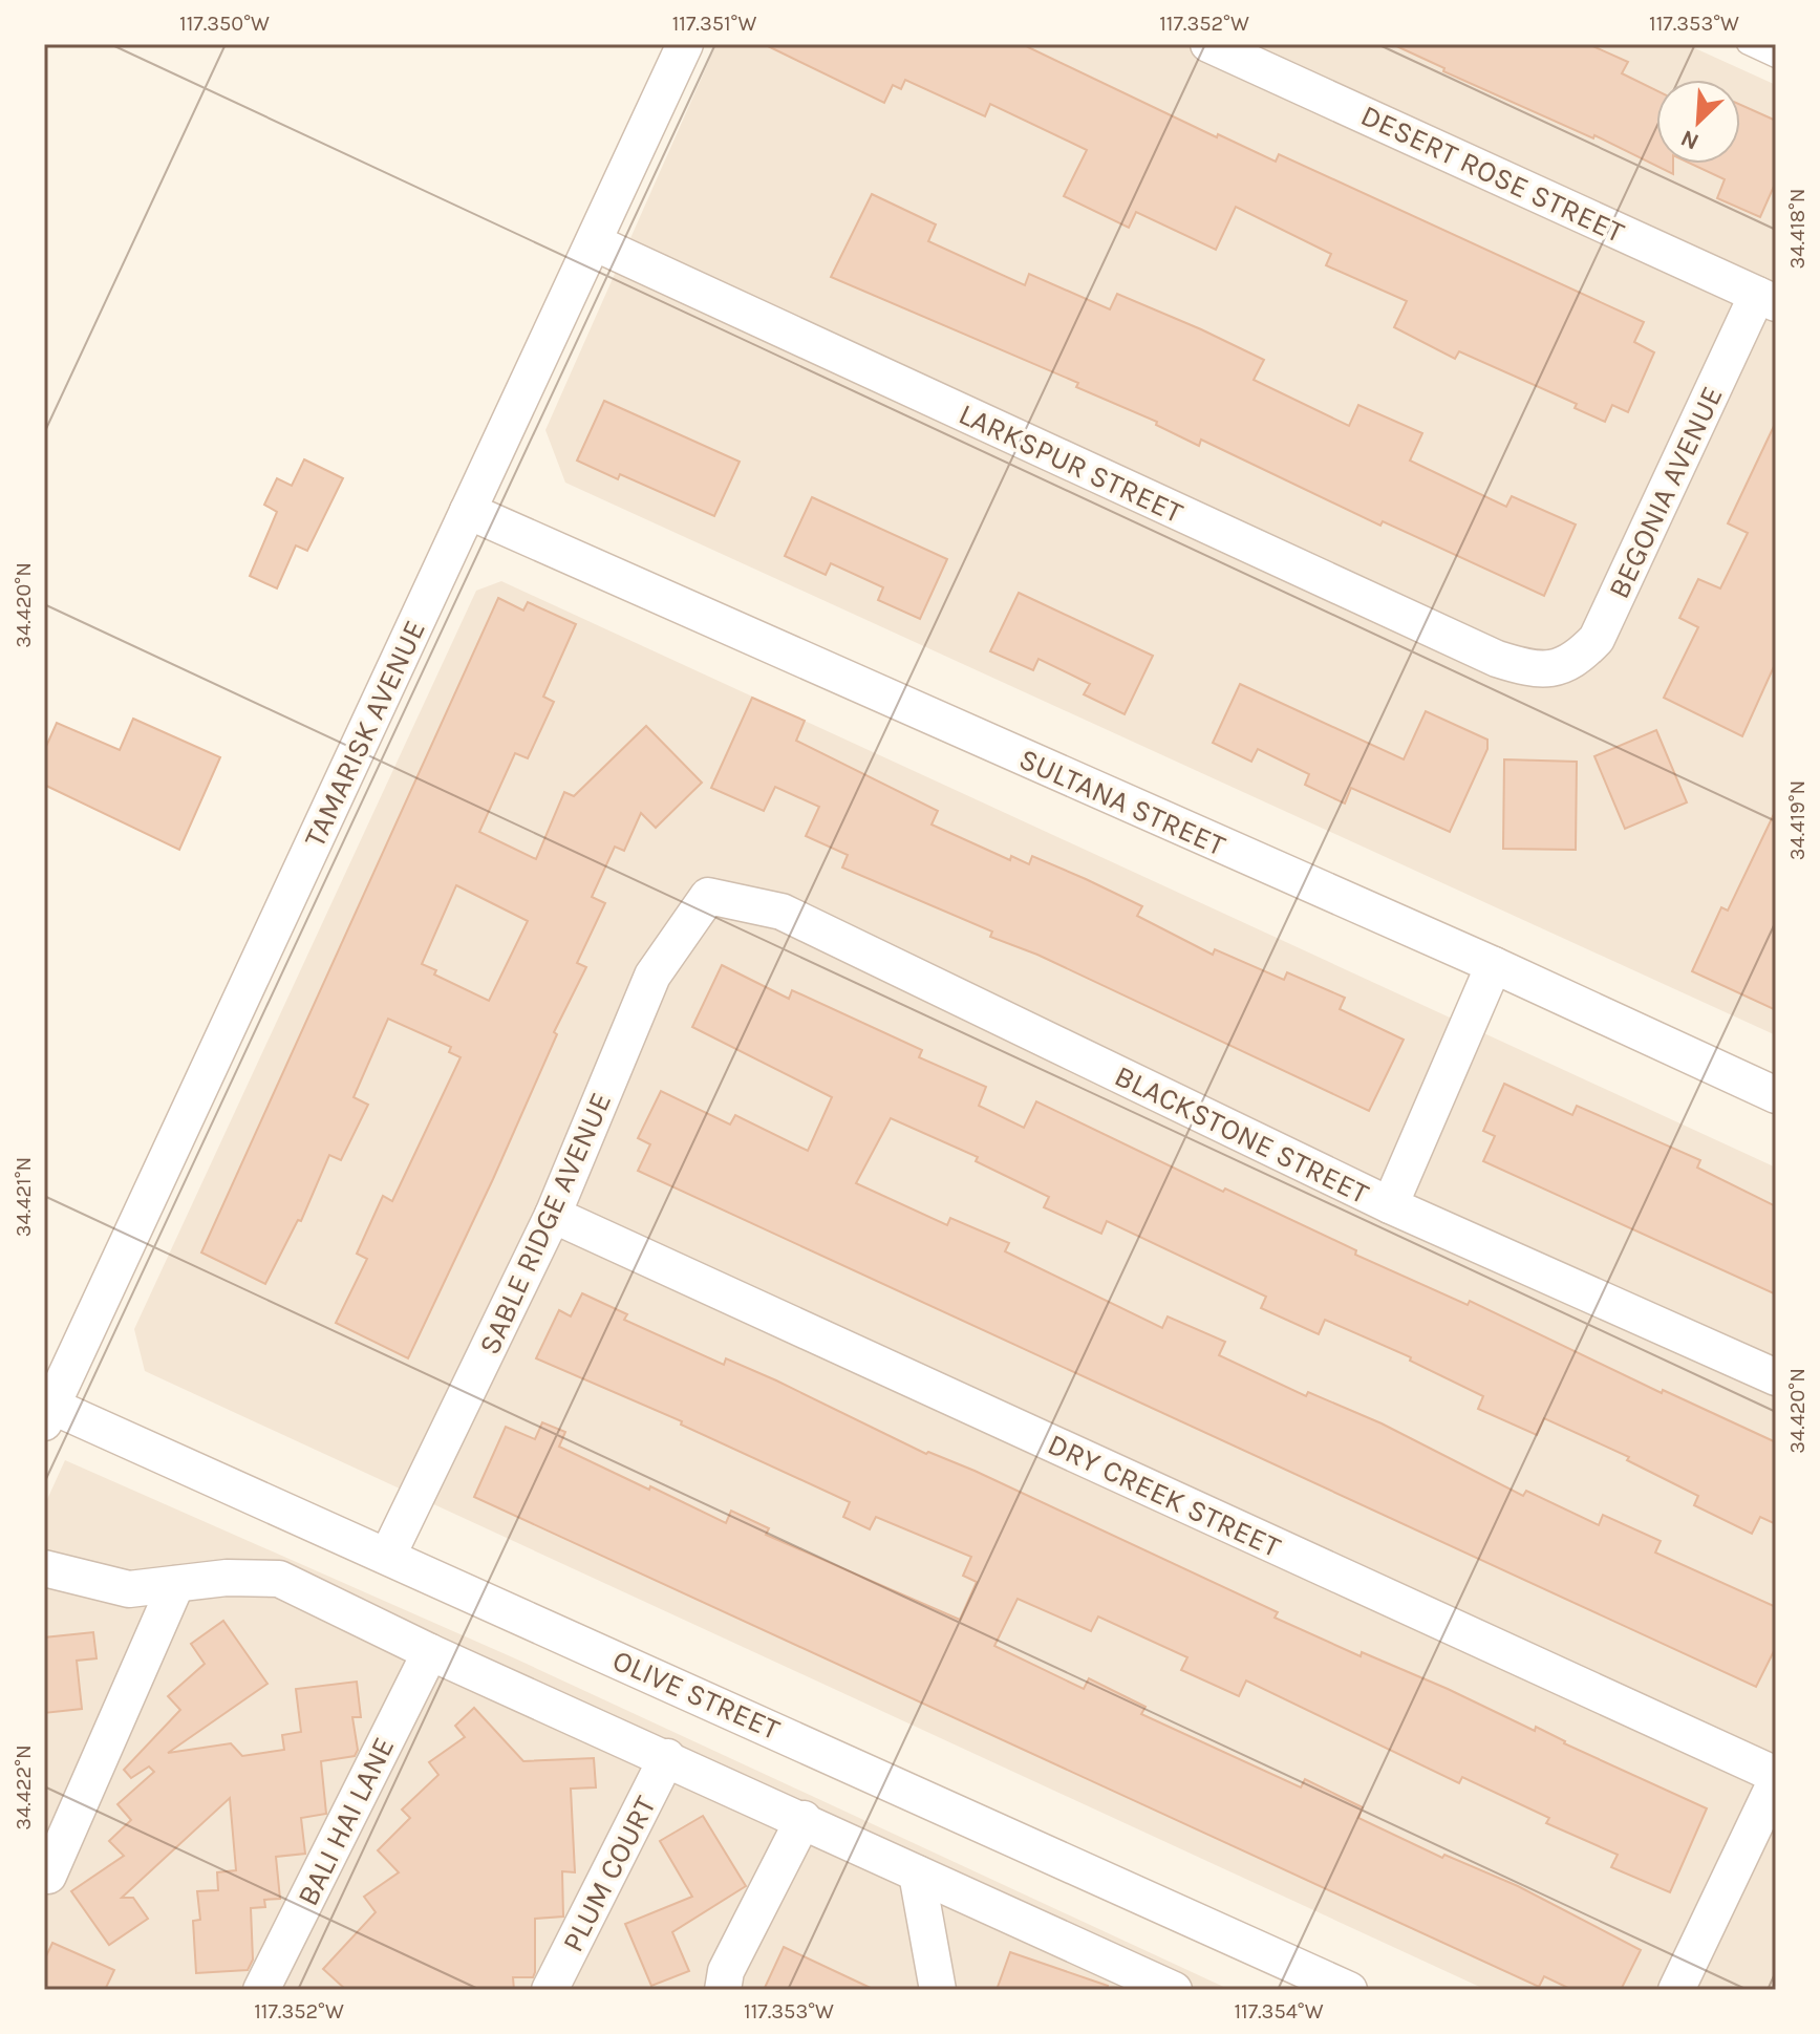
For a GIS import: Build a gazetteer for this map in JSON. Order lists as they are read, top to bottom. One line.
{"streets":{"street":["DESERT ROSE STREET","LARKSPUR STREET","BEGONIA AVENUE","TAMARISK AVENUE","SULTANA STREET","BLACKSTONE STREET","SABLE RIDGE AVENUE","DRY CREEK STREET","OLIVE STREET","BALI HAI LANE","PLUM COURT"]},"crossings":[["DESERT ROSE STREET","BEGONIA AVENUE"],["LARKSPUR STREET","BEGONIA AVENUE"],["LARKSPUR STREET","TAMARISK AVENUE"],["TAMARISK AVENUE","SULTANA STREET"],["TAMARISK AVENUE","OLIVE STREET"],["BLACKSTONE STREET","SABLE RIDGE AVENUE"],["SABLE RIDGE AVENUE","DRY CREEK STREET"],["SABLE RIDGE AVENUE","OLIVE STREET"]],"north":"bottom left","coordinates":["117.350°W","117.351°W","117.352°W","117.353°W","34.418°N","34.420°N","34.419°N","34.421°N","34.422°N","117.354°W"]}
